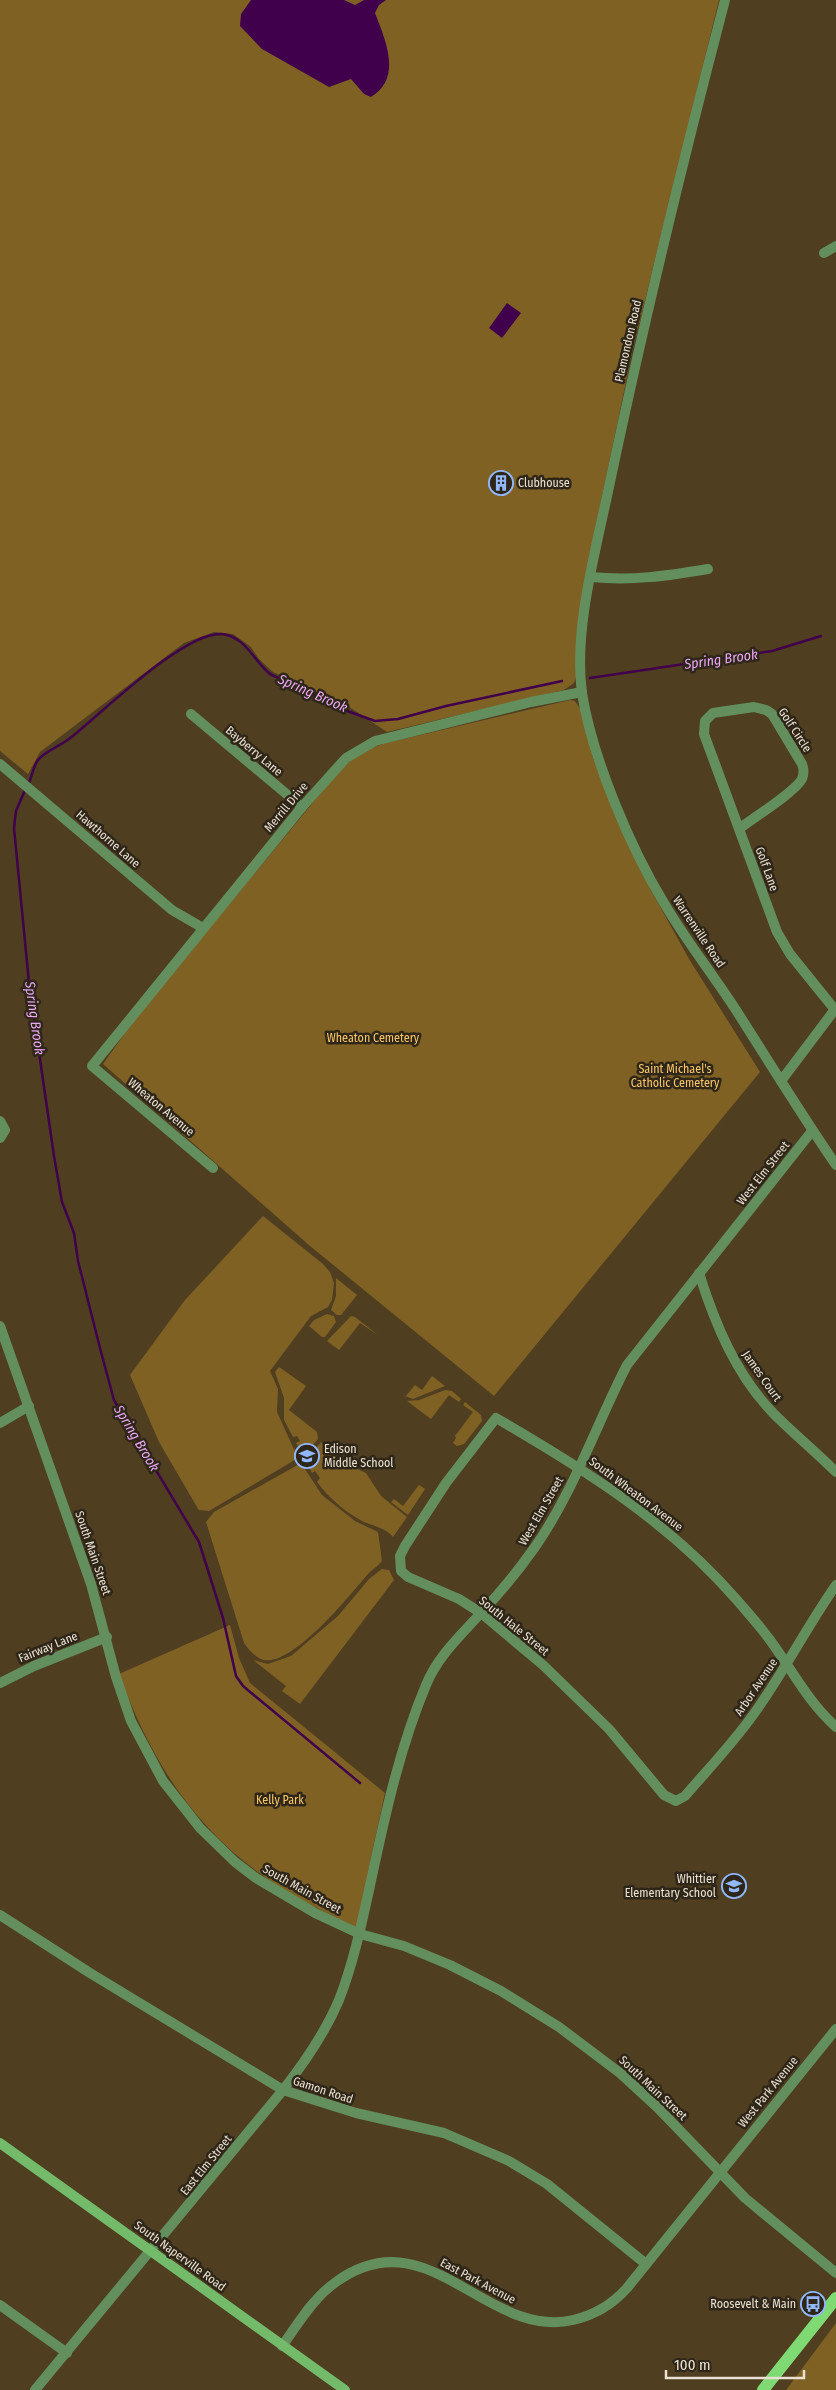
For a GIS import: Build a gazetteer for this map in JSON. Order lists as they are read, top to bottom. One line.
{"streets":{"main road":["South Naperville Road"],"street":["Plamondon Road","Golf Circle","Bayberry Lane","Merrill Drive","Hawthorne Lane","Golf Lane","Warrenville Road","Wheaton Avenue","West Elm Street","James Court","South Wheaton Avenue","South Main Street","South Hale Street","Fairway Lane","Arbor Avenue","Gamon Road","West Park Avenue","East Elm Street","East Park Avenue"]},"crossings":[["Plamondon Road","Merrill Drive"],["Plamondon Road","Warrenville Road"],["Golf Circle","Golf Lane"],["Bayberry Lane","Merrill Drive"],["Merrill Drive","Hawthorne Lane"],["Merrill Drive","Warrenville Road"],["Merrill Drive","Wheaton Avenue"],["Warrenville Road","West Elm Street"],["West Elm Street","James Court"],["West Elm Street","South Wheaton Avenue"],["West Elm Street","South Main Street"],["West Elm Street","South Hale Street"],["West Elm Street","East Elm Street"],["South Wheaton Avenue","South Hale Street"],["South Wheaton Avenue","Arbor Avenue"],["South Main Street","Fairway Lane"],["South Main Street","West Park Avenue"],["South Main Street","East Elm Street"],["South Main Street","East Park Avenue"],["South Hale Street","Arbor Avenue"],["Gamon Road","East Elm Street"],["Gamon Road","East Park Avenue"],["West Park Avenue","East Park Avenue"],["East Elm Street","South Naperville Road"],["South Naperville Road","East Park Avenue"]],"water":["Spring Brook"],"parks":["Wheaton Cemetery","Saint Michael's Catholic Cemetery","Kelly Park"],"places":{"building":["Clubhouse"],"school or university":["Edison Middle School","Whittier Elementary School"],"bus stop":["Roosevelt & Main"]},"scale_bar":"100 m"}
